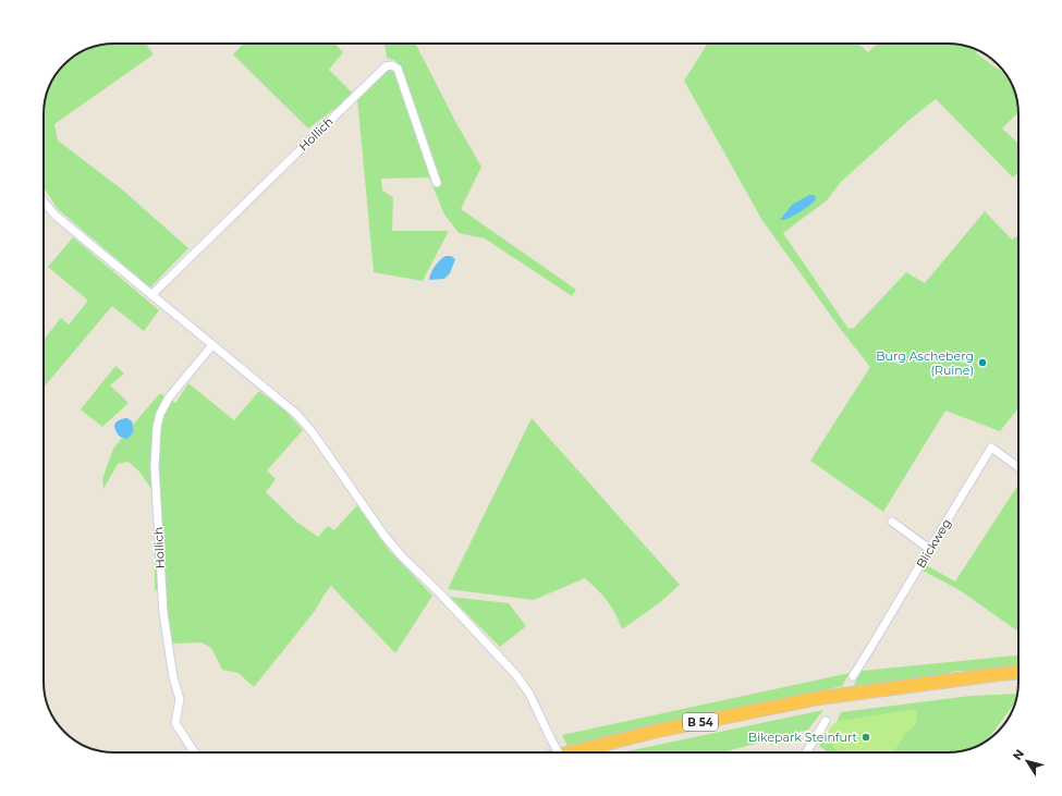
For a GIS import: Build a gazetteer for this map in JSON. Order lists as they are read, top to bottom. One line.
{"streets":{"highway":["B 54"],"street":["Hollich","Blickweg"]},"places":["Burg Ascheberg (Ruine)","Bikepark Steinfurt"],"north":"top left"}
